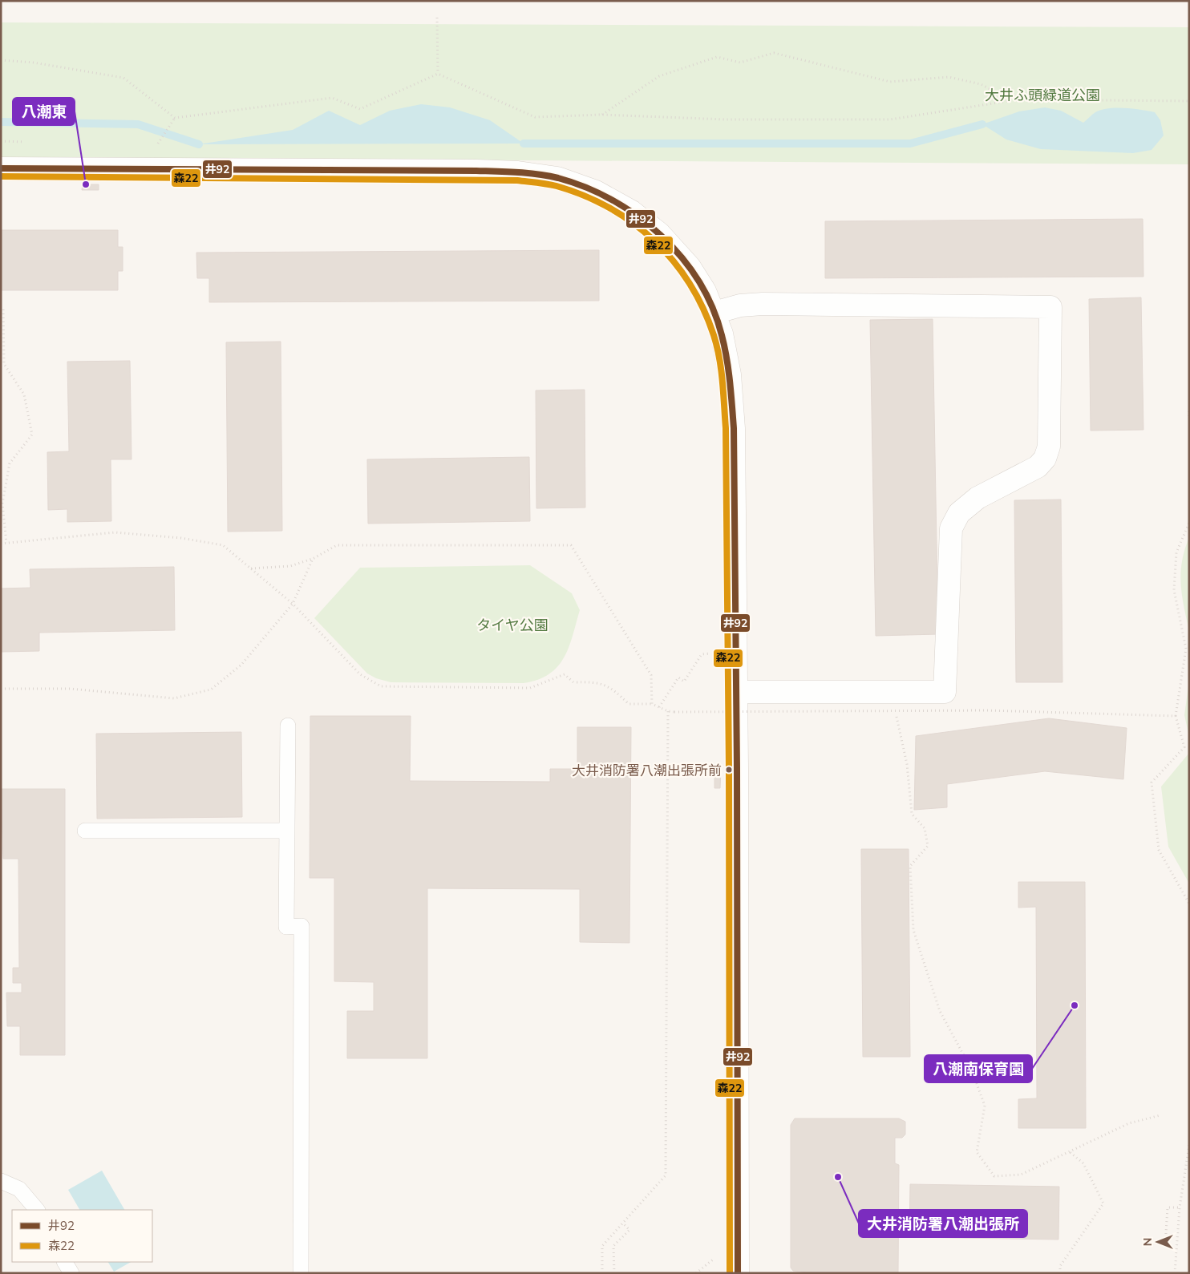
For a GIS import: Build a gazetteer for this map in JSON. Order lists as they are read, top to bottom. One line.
{"parks":["大井ふ頭緑道公園","タイヤ公園"],"places":["八潮東","大井消防署八潮出張所前","八潮南保育園","大井消防署八潮出張所"],"lines":["transit line 井92","transit line 森22"],"legend":["井92","森22"],"north":"left"}
